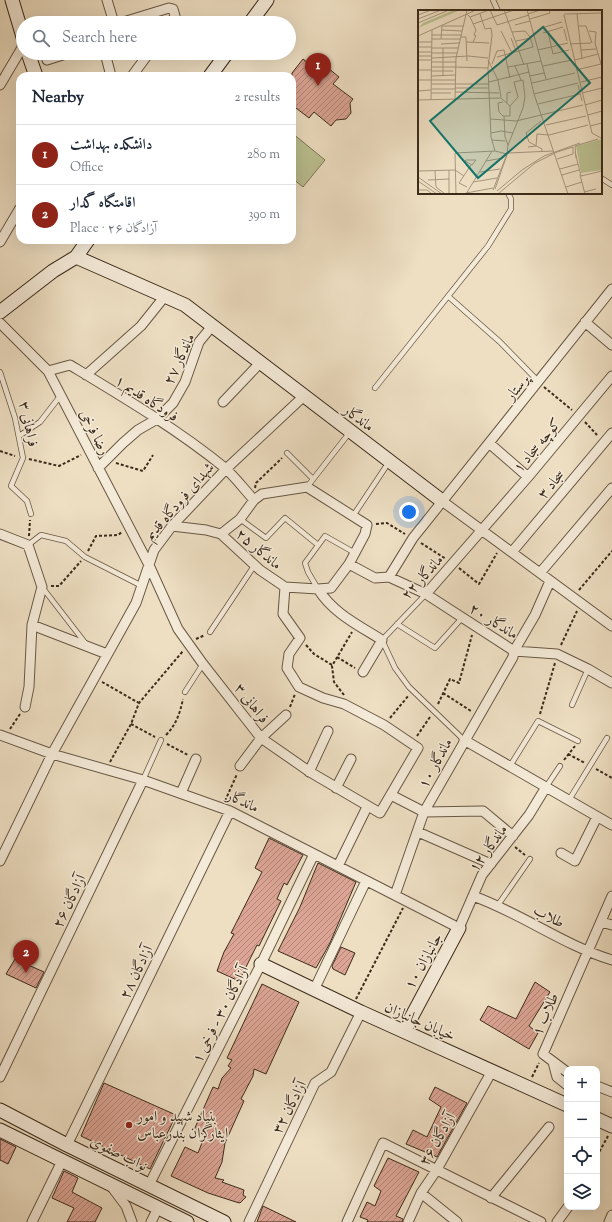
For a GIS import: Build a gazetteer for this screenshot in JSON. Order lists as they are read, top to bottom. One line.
{"streets":{"street":["ماندگار ۲۷","پرستار","فرودگاه قدیم ۱","ماندگار","فراهانی ۳","رضا فرخی","کوچه سجاد ۱","سجاد ۳","شهدای فرودگاه قدیم","ماندگار ۲۵","ماندگار ۲۲","ماندگار ۲۰","ماندگار ۱۰","ماندگار ۱۲","آزادگان ۲۶","طلاب","جانبازان ۱۰","آزادگان ۲۸","آزادگان ۳۰ - فرخی ۱","طلاب ۱","خیابان جانبازان","آزادگان ۳۲","آزادگان ۳۶","نواب صفوی"]},"crossings":[["ماندگار ۲۷","فرودگاه قدیم ۱"],["ماندگار ۲۷","ماندگار"],["ماندگار ۲۷","رضا فرخی"],["پرستار","ماندگار"],["پرستار","ماندگار ۲۰"],["فرودگاه قدیم ۱","رضا فرخی"],["فرودگاه قدیم ۱","شهدای فرودگاه قدیم"],["فرودگاه قدیم ۱","ماندگار ۲۵"],["ماندگار","کوچه سجاد ۱"],["ماندگار","سجاد ۳"],["ماندگار","شهدای فرودگاه قدیم"],["ماندگار","ماندگار ۲۲"],["ماندگار","ماندگار ۱۰"],["ماندگار","ماندگار ۱۲"],["ماندگار","آزادگان ۲۶"],["ماندگار","جانبازان ۱۰"],["ماندگار","آزادگان ۲۸"],["ماندگار","آزادگان ۳۰ - فرخی ۱"],["فراهانی ۳","رضا فرخی"],["فراهانی ۳","شهدای فرودگاه قدیم"],["رضا فرخی","شهدای فرودگاه قدیم"],["کوچه سجاد ۱","ماندگار ۲۲"],["ماندگار ۲۲","ماندگار ۲۰"],["ماندگار ۲۰","ماندگار ۱۰"],["ماندگار ۱۲","طلاب"],["ماندگار ۱۲","جانبازان ۱۰"],["طلاب","طلاب ۱"],["جانبازان ۱۰","خیابان جانبازان"],["آزادگان ۲۸","نواب صفوی"],["آزادگان ۳۰ - فرخی ۱","خیابان جانبازان"],["آزادگان ۳۰ - فرخی ۱","نواب صفوی"],["طلاب ۱","خیابان جانبازان"],["خیابان جانبازان","آزادگان ۳۲"],["خیابان جانبازان","آزادگان ۳۶"]],"places":["بنیاد شهید و امور ایثارگران بندرعباس"],"page":{"search":"Search here","pins":["1","2"],"heading":["Nearby","2 results"],"list":[{"mark":"1","name":"دانشکده بهداشت","note":"Office","value":"280 m"},{"mark":"2","name":"اقامتگاه گدار","note":"Place · آزادگان ۲۶","value":"390 m"}],"map_buttons":["+","−"]}}
